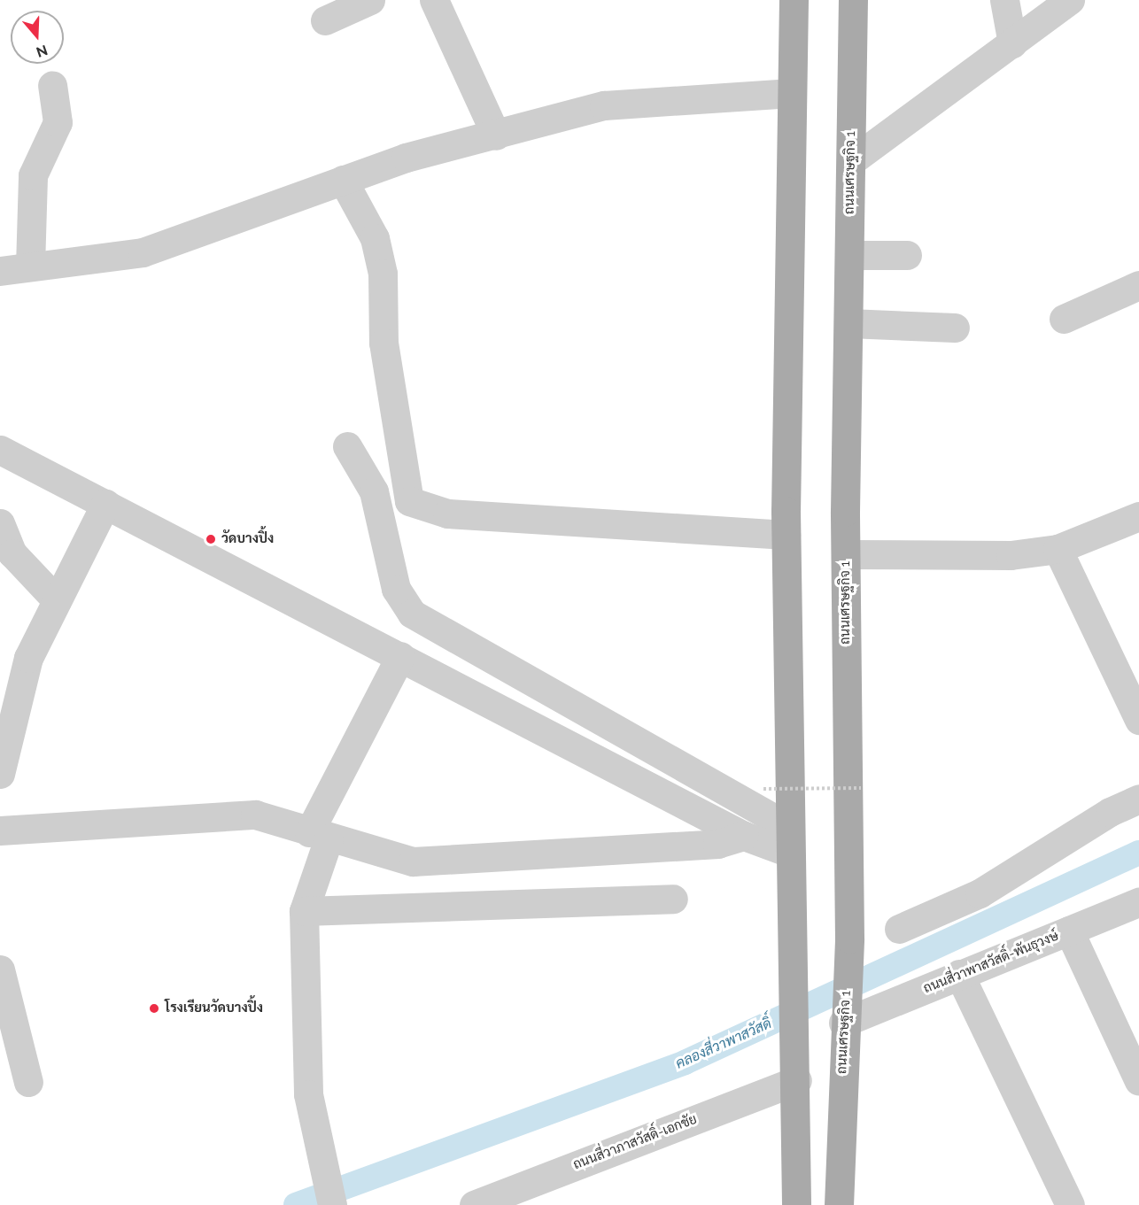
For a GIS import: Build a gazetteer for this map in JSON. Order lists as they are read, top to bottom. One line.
{"streets":{"main road":["ถนนเศรษฐกิจ 1"],"street":["ถนนสี่วาพาสวัสดิ์-พันธุวงษ์","ถนนสี่วาภาสวัสดิ์-เอกชัย"]},"crossings":[["ถนนเศรษฐกิจ 1","ถนนสี่วาพาสวัสดิ์-พันธุวงษ์"]],"water":["คลองสี่วาพาสวัสดิ์"],"places":["วัดบางปิ้ง","โรงเรียนวัดบางปิ้ง"],"north":"bottom"}
